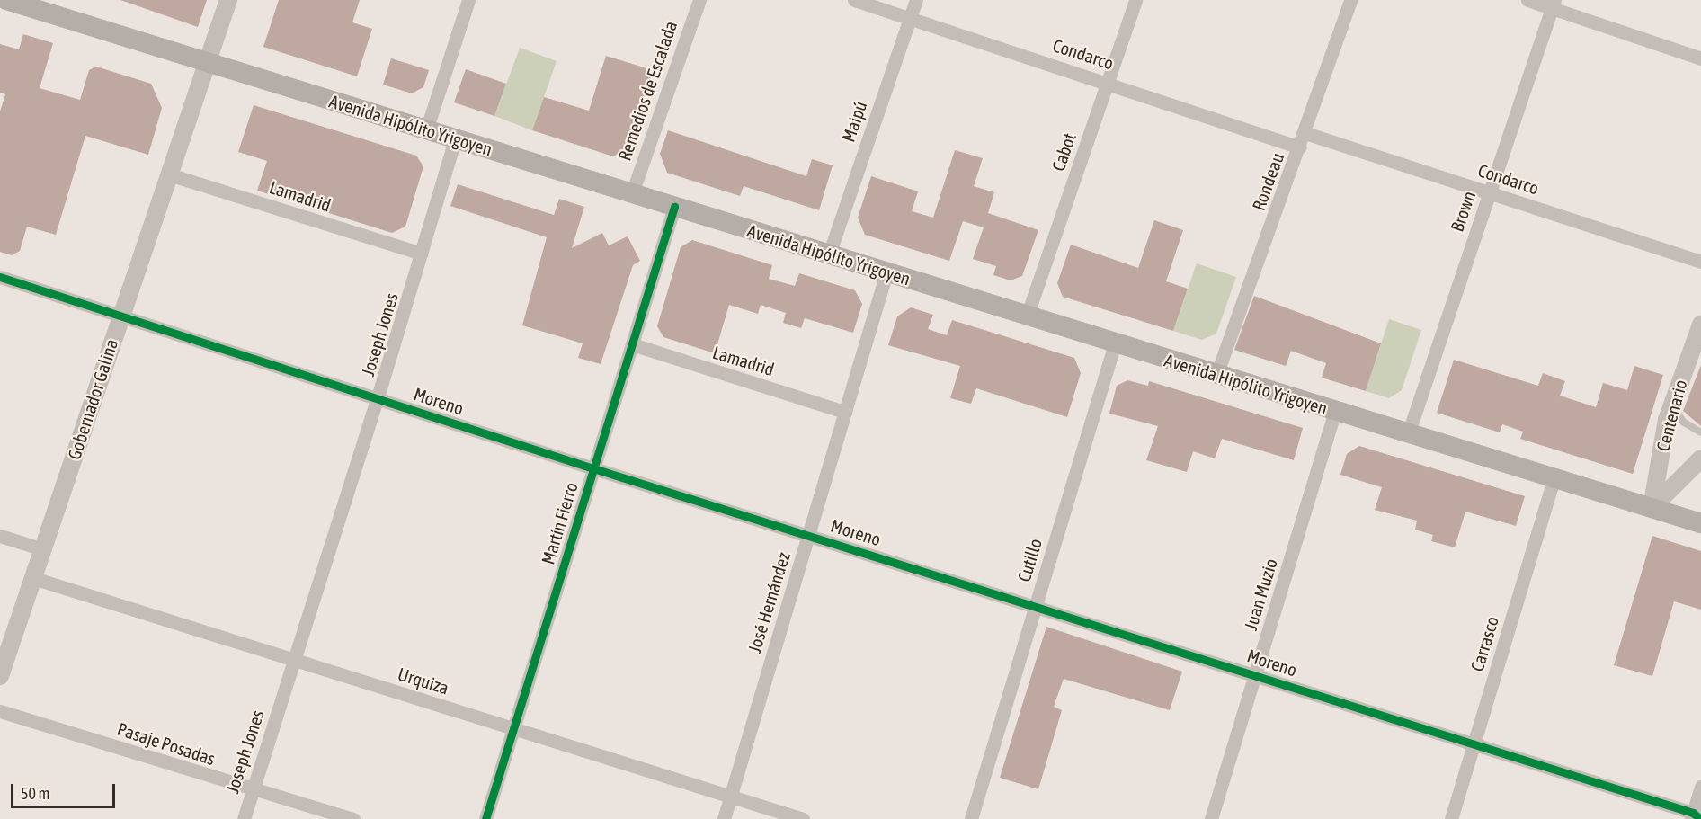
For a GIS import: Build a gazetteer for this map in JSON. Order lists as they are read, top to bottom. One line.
{"streets":{"main road":["Avenida Hipólito Yrigoyen"],"street":["Condarco","Remedios de Escalada","Maipú","Cabot","Rondeau","Lamadrid","Brown","Joseph Jones","Gobernador Galina","Moreno","Centenario","Martín Fierro","Cutillo","Juan Muzio","José Hernández","Carrasco","Urquiza","Pasaje Posadas"]},"crossings":[["Condarco","Maipú"],["Condarco","Cabot"],["Condarco","Rondeau"],["Condarco","Brown"],["Remedios de Escalada","Avenida Hipólito Yrigoyen"],["Maipú","Avenida Hipólito Yrigoyen"],["Avenida Hipólito Yrigoyen","Cabot"],["Avenida Hipólito Yrigoyen","Rondeau"],["Avenida Hipólito Yrigoyen","Brown"],["Avenida Hipólito Yrigoyen","Joseph Jones"],["Avenida Hipólito Yrigoyen","Gobernador Galina"],["Avenida Hipólito Yrigoyen","Centenario"],["Avenida Hipólito Yrigoyen","Martín Fierro"],["Avenida Hipólito Yrigoyen","Cutillo"],["Avenida Hipólito Yrigoyen","Juan Muzio"],["Avenida Hipólito Yrigoyen","José Hernández"],["Avenida Hipólito Yrigoyen","Carrasco"],["Lamadrid","Joseph Jones"],["Lamadrid","Gobernador Galina"],["Lamadrid","Martín Fierro"],["Lamadrid","José Hernández"],["Joseph Jones","Moreno"],["Joseph Jones","Urquiza"],["Joseph Jones","Pasaje Posadas"],["Gobernador Galina","Moreno"],["Gobernador Galina","Urquiza"],["Moreno","Martín Fierro"],["Moreno","Cutillo"],["Moreno","Juan Muzio"],["Moreno","José Hernández"],["Moreno","Carrasco"],["Martín Fierro","Urquiza"],["José Hernández","Urquiza"]],"scale_bar":"50 m"}
